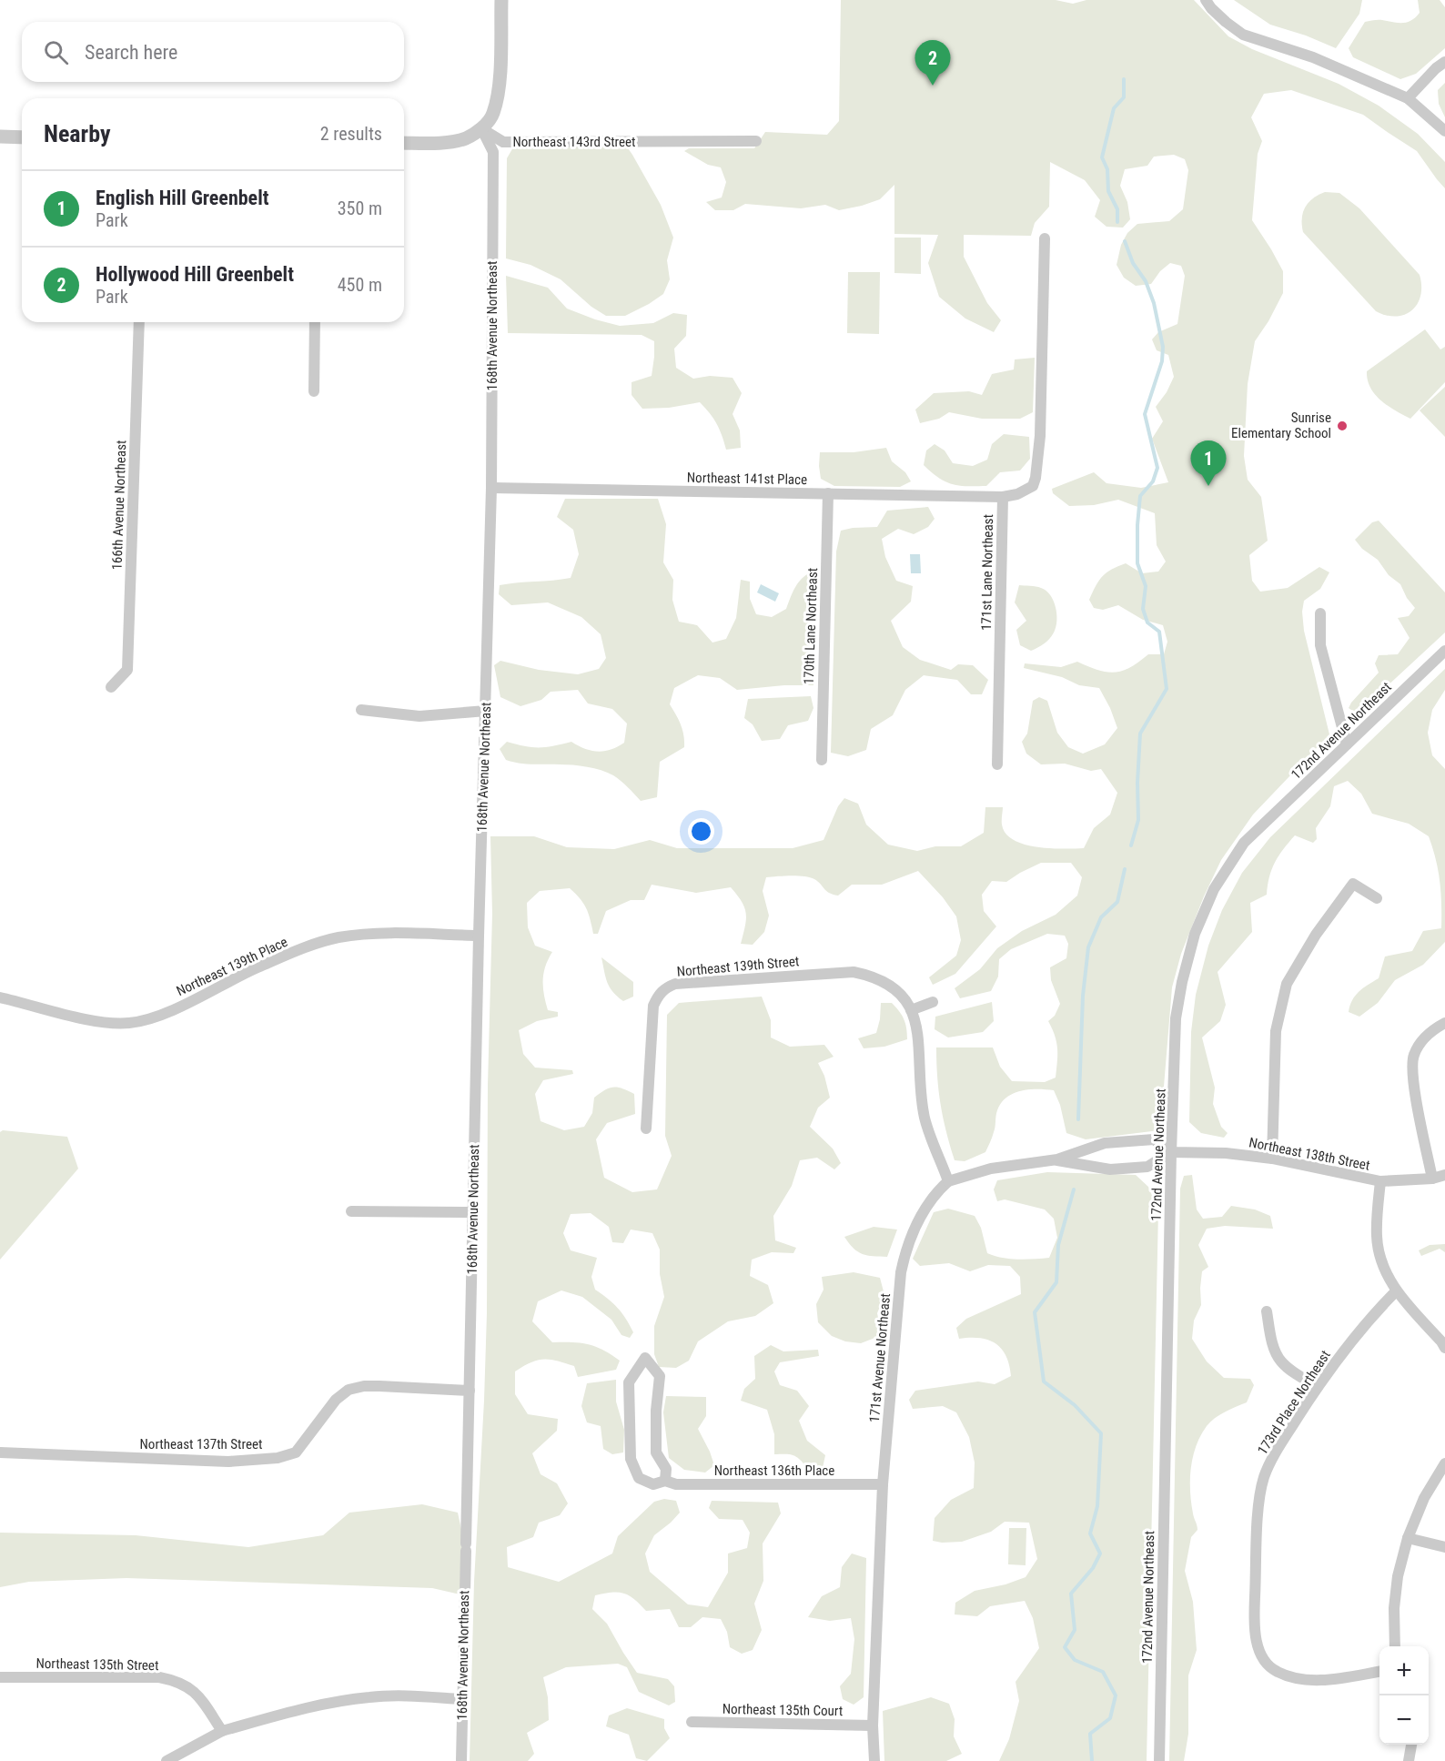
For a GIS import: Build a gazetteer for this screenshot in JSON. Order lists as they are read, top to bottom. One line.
{"streets":{"street":["Northeast 143rd Street","168th Avenue Northeast","Northeast 141st Place","166th Avenue Northeast","171st Lane Northeast","170th Lane Northeast","172nd Avenue Northeast","Northeast 139th Place","Northeast 139th Street","Northeast 138th Street","171st Avenue Northeast","173rd Place Northeast","Northeast 137th Street","Northeast 136th Place","Northeast 135th Street","Northeast 135th Court"]},"crossings":[["Northeast 143rd Street","168th Avenue Northeast"],["168th Avenue Northeast","Northeast 141st Place"],["168th Avenue Northeast","Northeast 139th Place"],["168th Avenue Northeast","Northeast 137th Street"],["Northeast 141st Place","171st Lane Northeast"],["Northeast 141st Place","170th Lane Northeast"],["172nd Avenue Northeast","Northeast 138th Street"],["Northeast 138th Street","171st Avenue Northeast"],["171st Avenue Northeast","Northeast 136th Place"],["171st Avenue Northeast","Northeast 135th Court"]],"places":["Sunrise Elementary School"],"page":{"search":"Search here","pins":["2","1"],"heading":["Nearby","2 results"],"list":[{"mark":"1","name":"English Hill Greenbelt","note":"Park","value":"350 m"},{"mark":"2","name":"Hollywood Hill Greenbelt","note":"Park","value":"450 m"}],"map_buttons":["+","−"]}}
